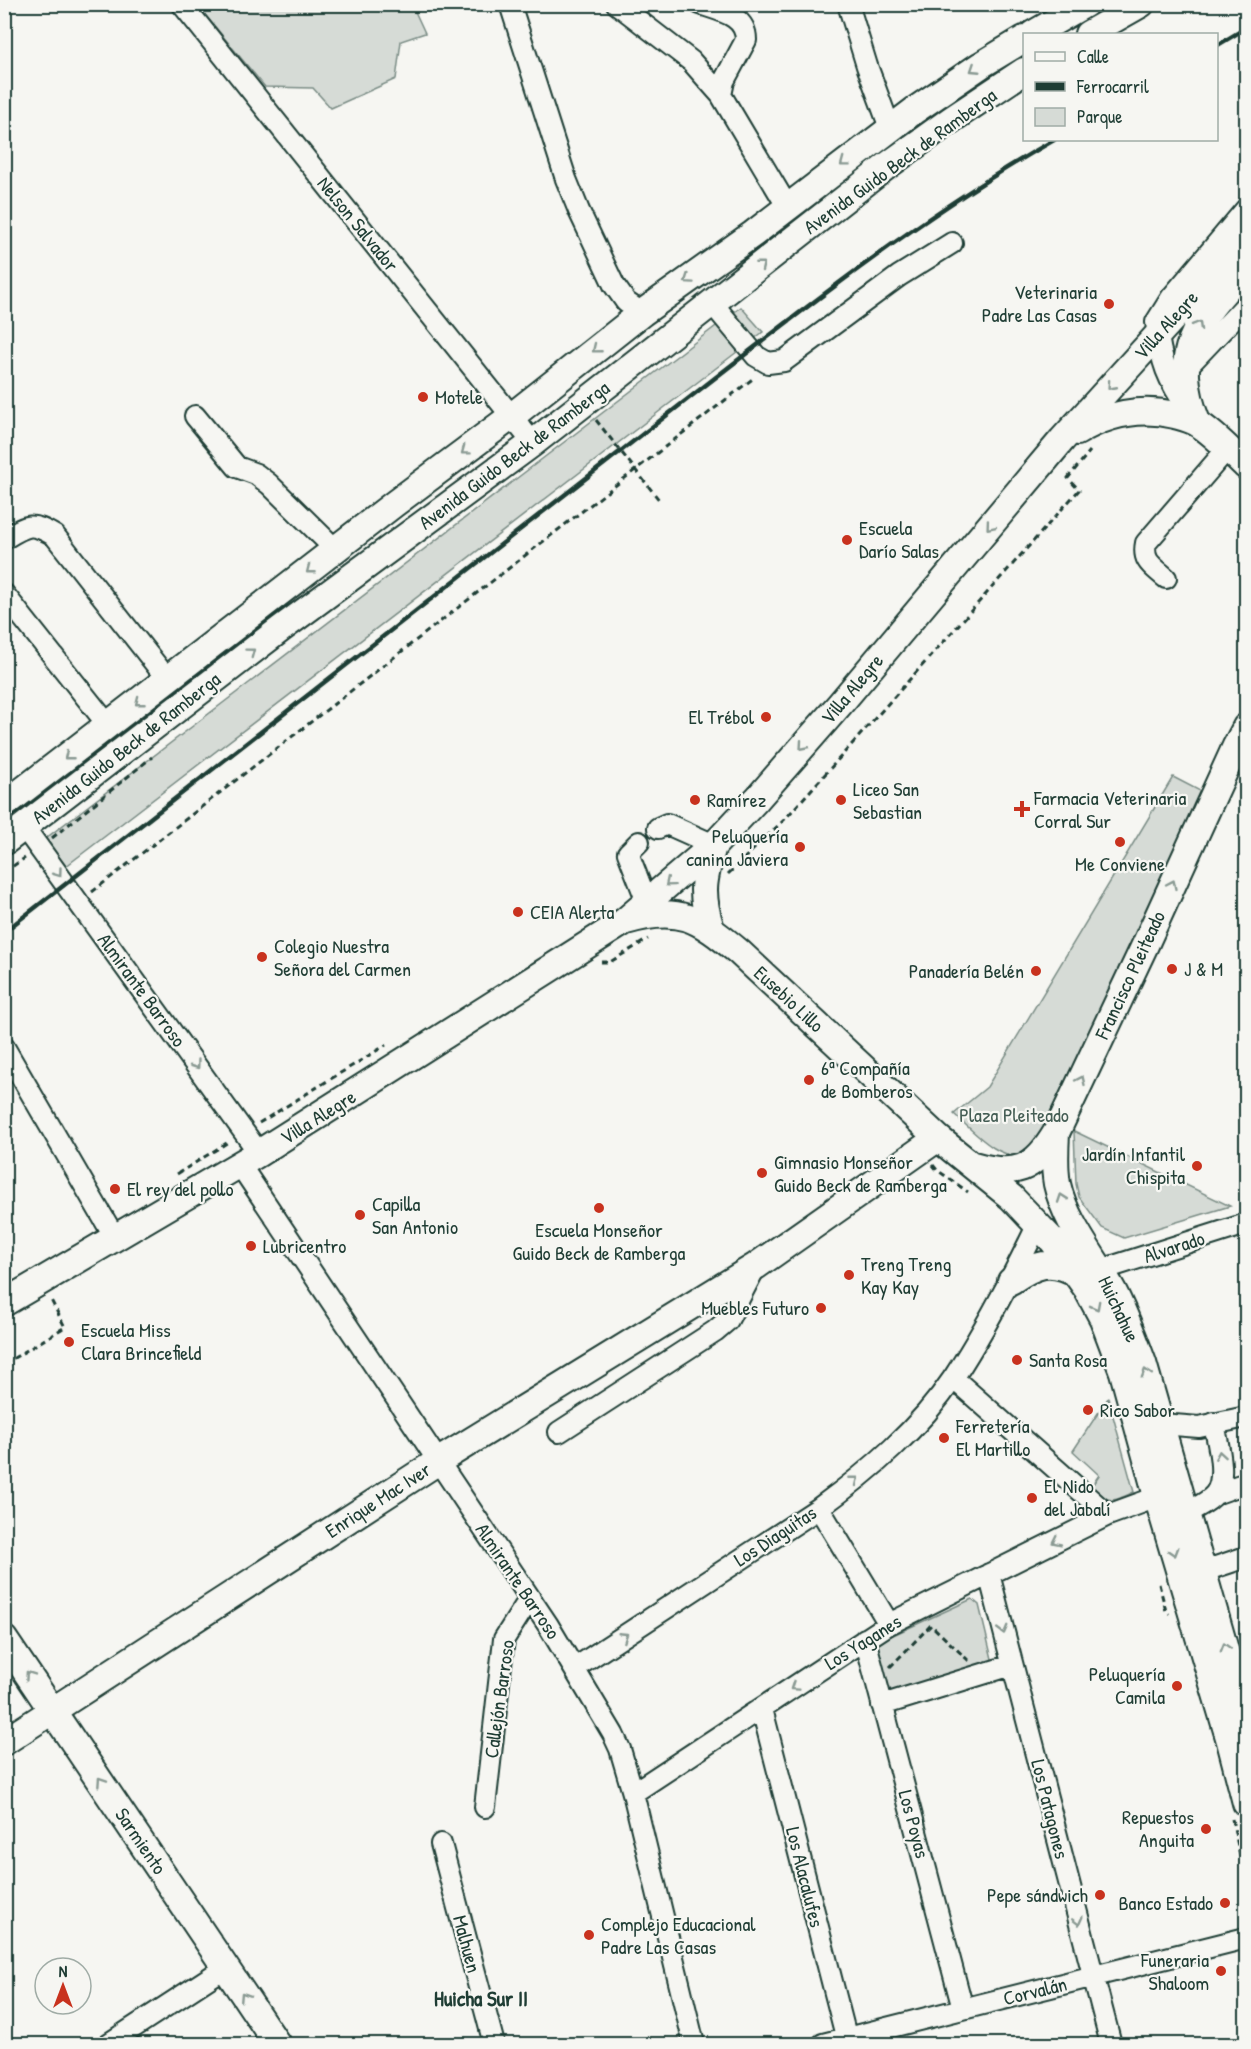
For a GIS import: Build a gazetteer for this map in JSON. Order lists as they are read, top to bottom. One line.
{"streets":{"main road":["Avenida Guido Beck de Ramberga","Villa Alegre","Francisco Pleiteado","Eusebio Lillo","Huichahue","Enrique Mac Iver","Sarmiento"],"street":["Nelson Salvador","Almirante Barroso","Alvarado","Los Diaguitas","Los Yaganes","Callejón Barroso","Los Patagones","Los Poyas","Los Alacalufes","Malhuen","Corvalán"]},"crossings":[["Avenida Guido Beck de Ramberga","Nelson Salvador"],["Avenida Guido Beck de Ramberga","Almirante Barroso"],["Villa Alegre","Almirante Barroso"],["Villa Alegre","Eusebio Lillo"],["Francisco Pleiteado","Eusebio Lillo"],["Francisco Pleiteado","Huichahue"],["Almirante Barroso","Enrique Mac Iver"],["Almirante Barroso","Los Diaguitas"],["Almirante Barroso","Los Yaganes"],["Almirante Barroso","Callejón Barroso"],["Eusebio Lillo","Huichahue"],["Eusebio Lillo","Enrique Mac Iver"],["Alvarado","Huichahue"],["Enrique Mac Iver","Sarmiento"],["Los Yaganes","Los Patagones"],["Los Yaganes","Los Poyas"],["Los Yaganes","Los Alacalufes"],["Los Patagones","Corvalán"],["Los Poyas","Corvalán"],["Los Alacalufes","Corvalán"]],"one_way":["Francisco Pleiteado","Los Diaguitas","Los Yaganes","Los Patagones","Sarmiento"],"districts":["Huicha Sur II"],"parks":["Plaza Pleiteado"],"places":{"other":["Veterinaria Padre Las Casas","Motele","Escuela Darío Salas","El Trébol","Ramírez","Liceo San Sebastian","Me Conviene","Peluquería canina Javiera","CEIA Alerta","Colegio Nuestra Señora del Carmen","J & M","Panadería Belén","6ª Compañía de Bomberos","Jardín Infantil Chispita","Gimnasio Monseñor Guido Beck de Ramberga","El rey del pollo","Escuela Monseñor Guido Beck de Ramberga","Capilla San Antonio","Lubricentro","Treng Treng Kay Kay","Muebles Futuro","Escuela Miss Clara Brincefield","Santa Rosa","Rico Sabor","Ferretería El Martillo","El Nido del Jabalí","Peluquería Camila","Repuestos Anguita","Pepe sándwich","Banco Estado","Complejo Educacional Padre Las Casas","Funeraria Shaloom"],"health":["Farmacia Veterinaria Corral Sur"]},"legend":["Calle","Ferrocarril","Parque"],"north":"top"}
